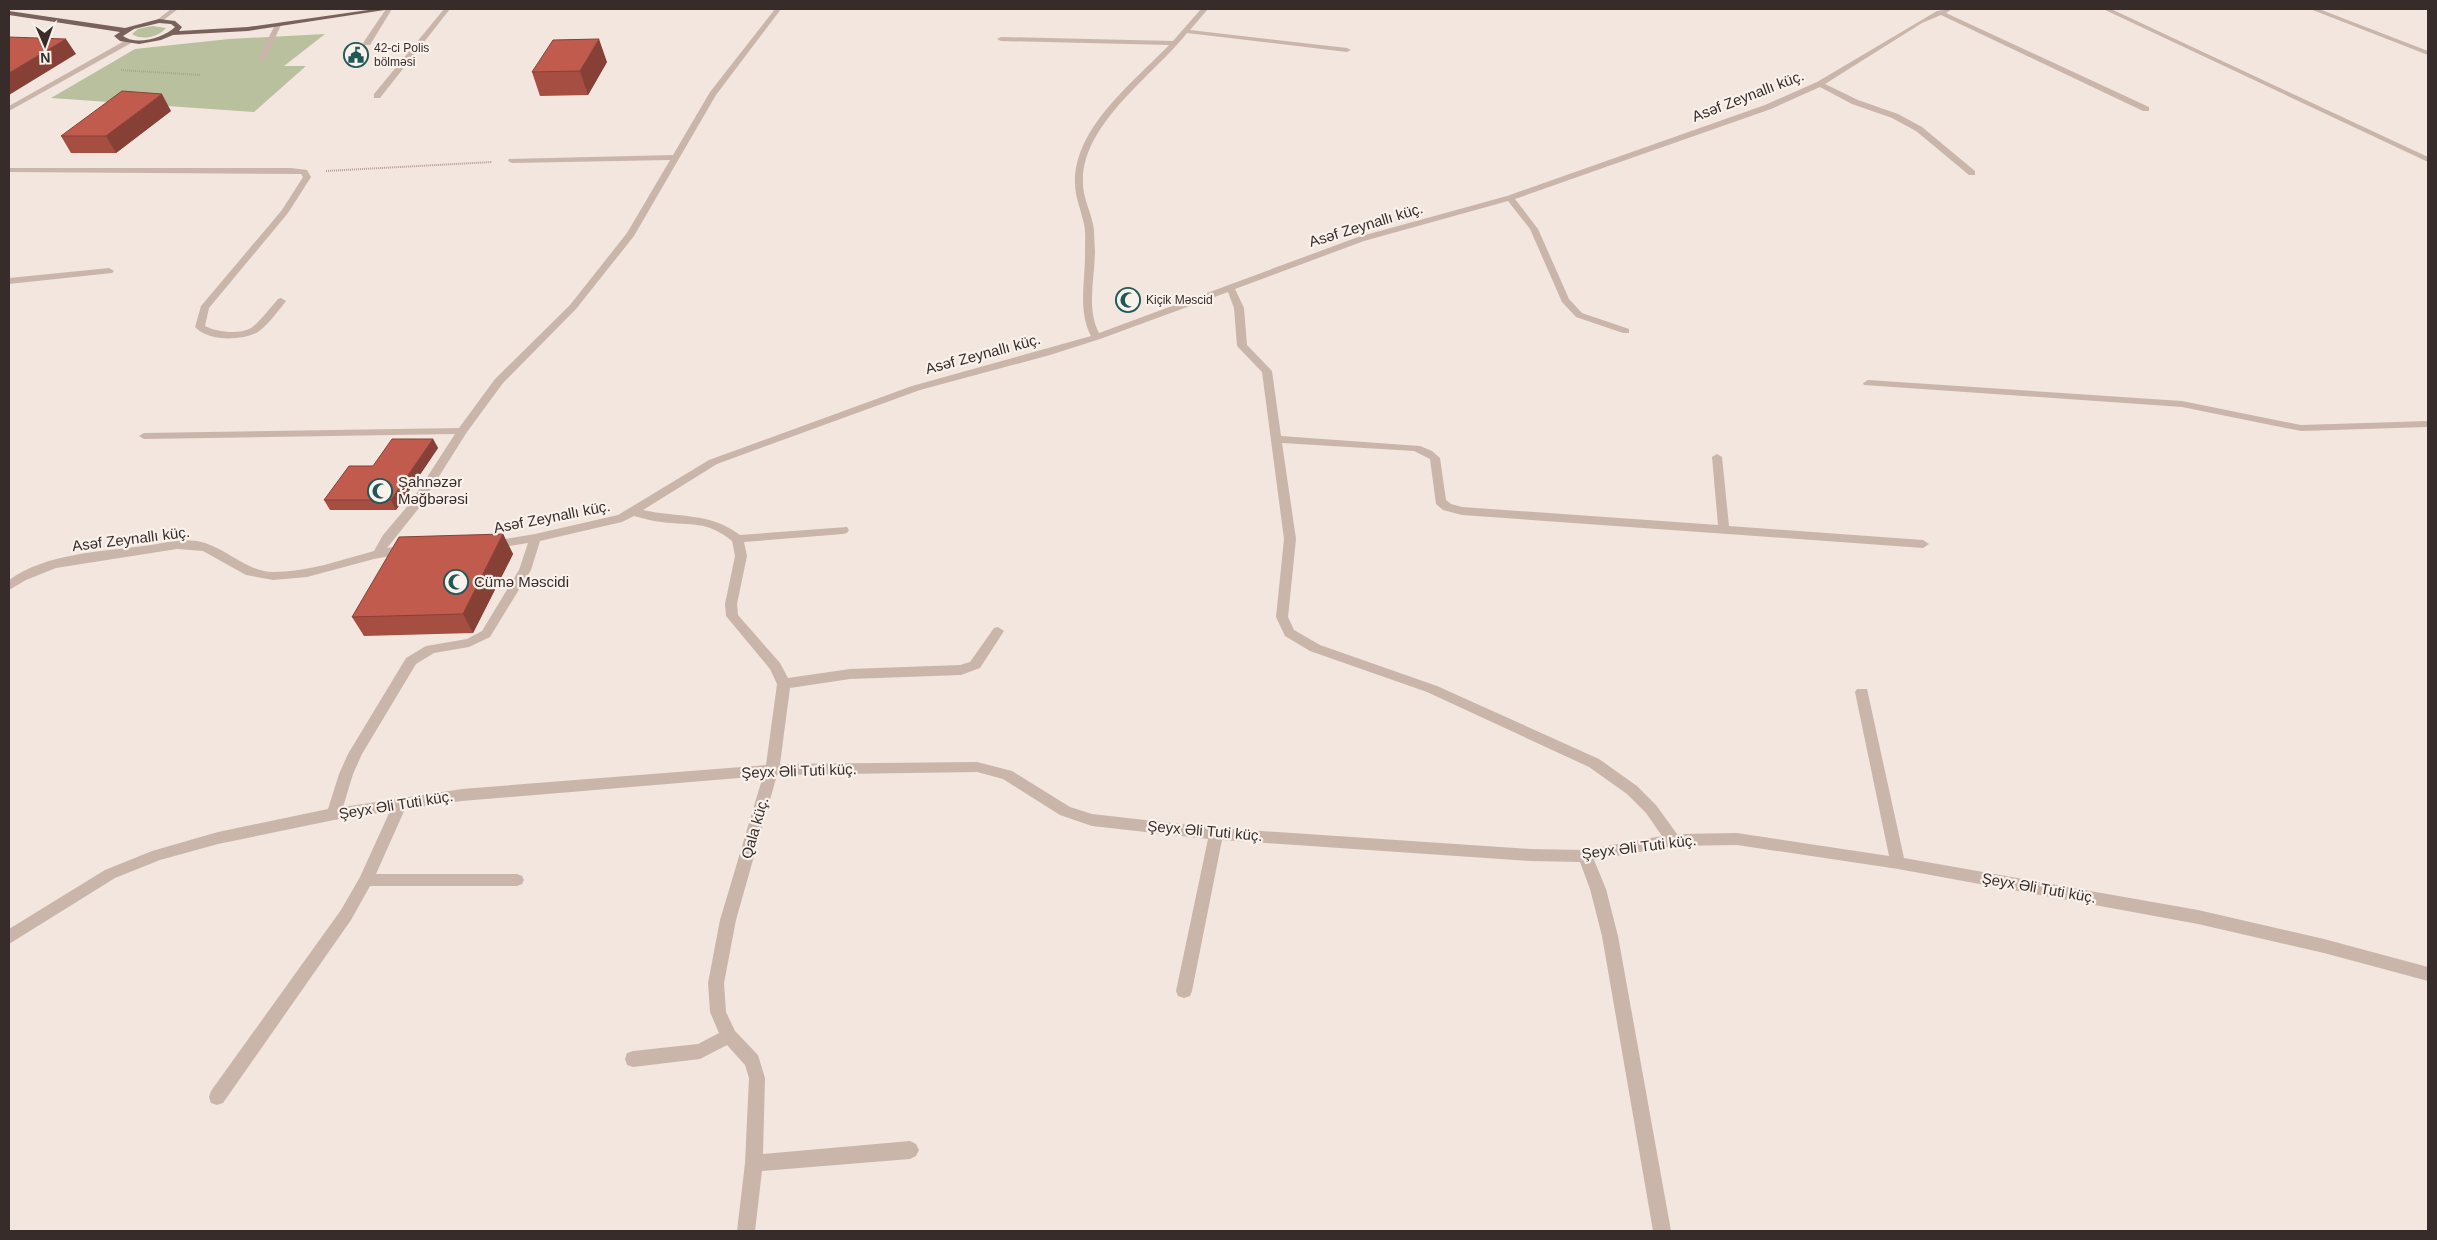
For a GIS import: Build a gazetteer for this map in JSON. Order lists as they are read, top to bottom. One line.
{"streets":{"street":["Asəf Zeynallı küç.","Şeyx Əli Tuti küç.","Qala küç."]},"crossings":[["Şeyx Əli Tuti küç.","Qala küç."]],"places":{"public building":["42-ci Polis bölməsi"],"mosque":["Kiçik Məscid","Şahnəzər Məğbərəsi","Cümə Məscidi"]},"north":"bottom"}
